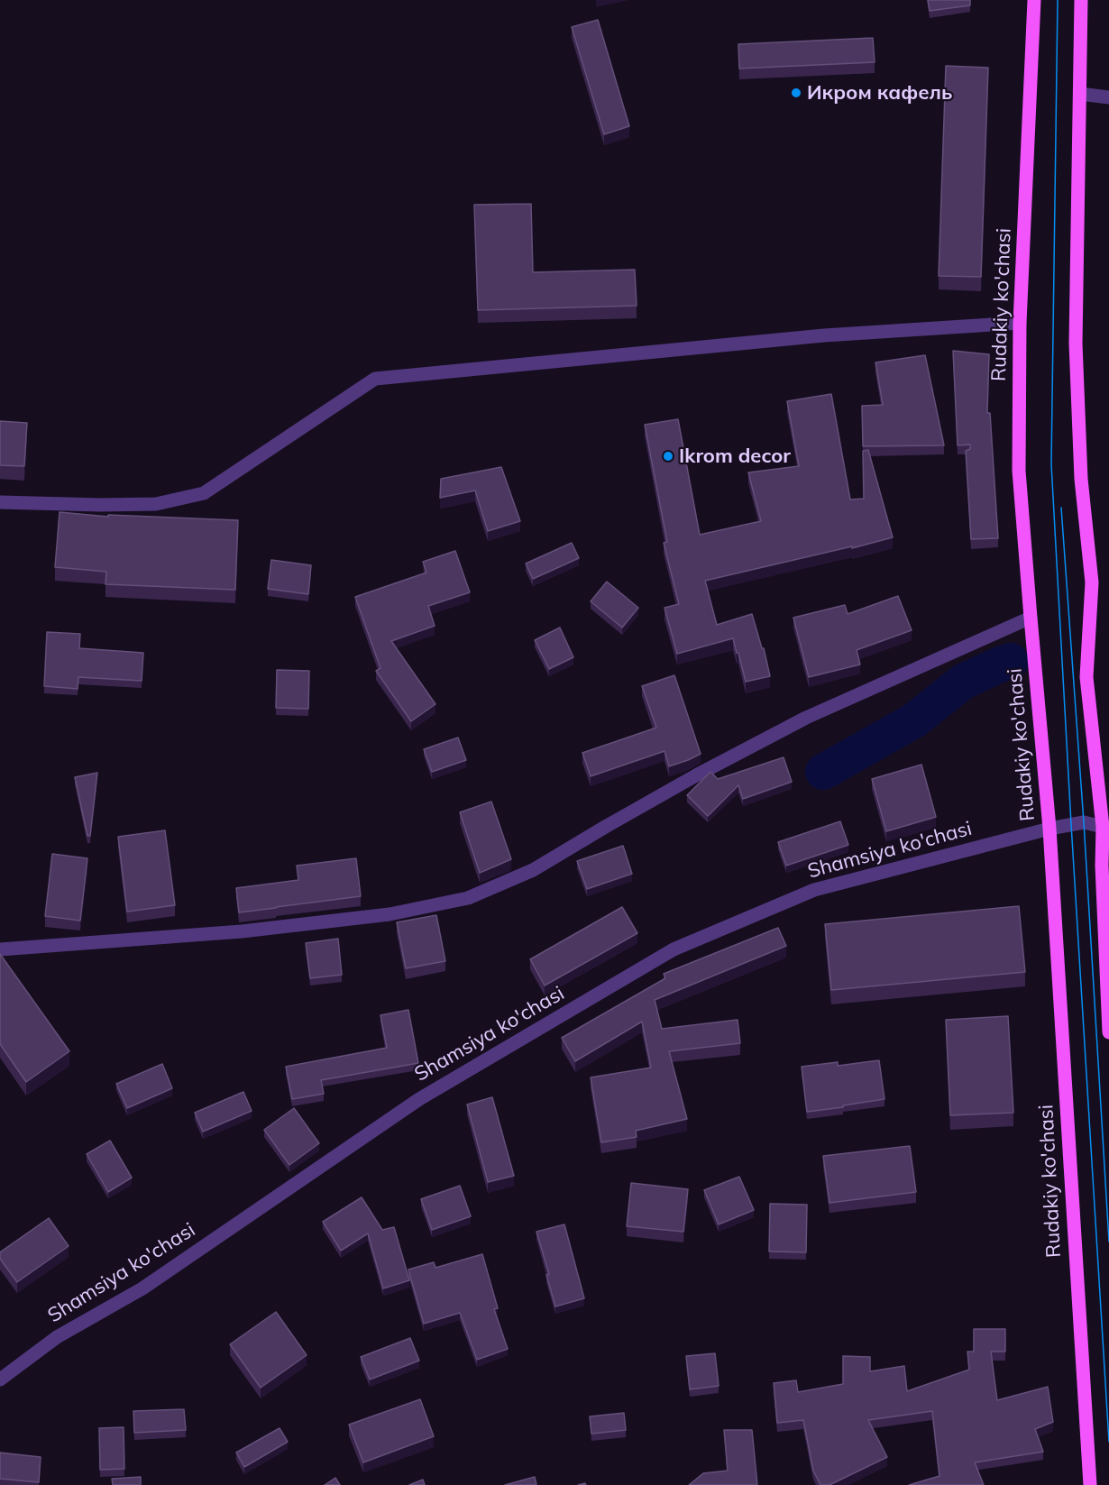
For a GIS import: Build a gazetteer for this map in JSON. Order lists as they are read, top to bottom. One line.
{"streets":{"main road":["Rudakiy ko'chasi"],"street":["Shamsiya ko'chasi"]},"crossings":[["Rudakiy ko'chasi","Shamsiya ko'chasi"]],"places":["Икром кафель","Ikrom decor"]}
